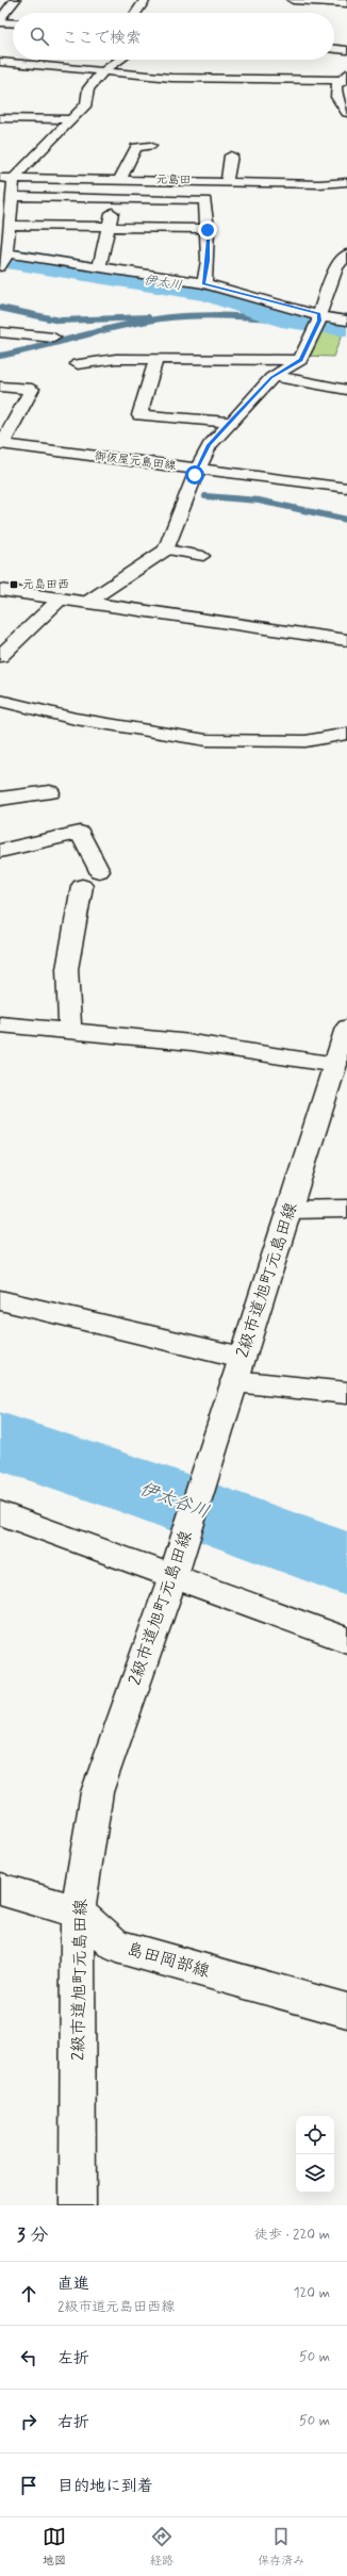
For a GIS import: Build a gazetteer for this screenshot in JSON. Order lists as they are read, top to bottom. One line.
{"streets":{"street":["元島田","御仮屋元島田線","2級市道旭町元島田線","島田岡部線"]},"crossings":[["2級市道旭町元島田線","島田岡部線"]],"water":["伊太川","伊太谷川"],"places":{"transit":["元島田西"]},"page":{"search":"ここで検索","heading":["3 分","徒歩 · 220 m"],"list":[["直進","2級市道元島田西線","120 m"],["左折","50 m"],["右折","50 m"],"目的地に到着"],"nav":["地図","経路","保存済み"]}}
